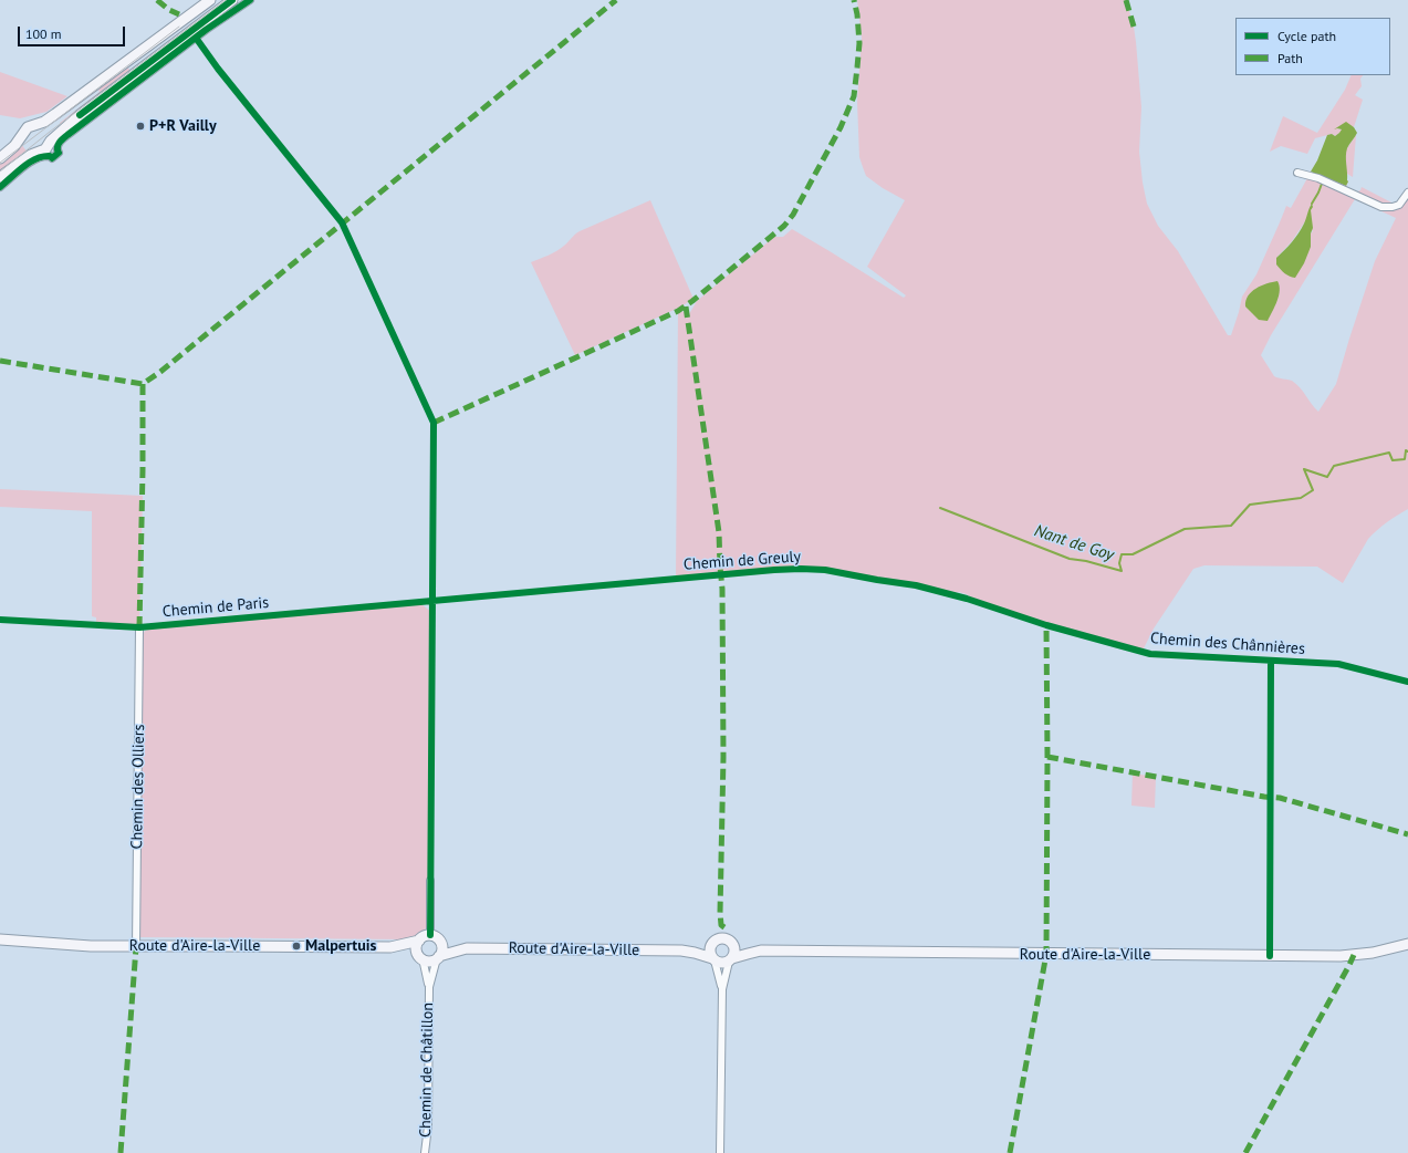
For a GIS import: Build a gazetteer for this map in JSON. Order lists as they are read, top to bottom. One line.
{"streets":{"main road":["Route d'Aire-la-Ville"],"street":["Chemin des Olliers","Chemin de Châtillon"],"cycle path":["Chemin de Greuly","Chemin des Chânnières"]},"crossings":[["Chemin des Olliers","Route d'Aire-la-Ville"],["Route d'Aire-la-Ville","Chemin de Châtillon"]],"water":["Nant de Goy"],"places":["P+R Vailly","Malpertuis"],"legend":["Cycle path","Path"],"scale_bar":"100 m"}
